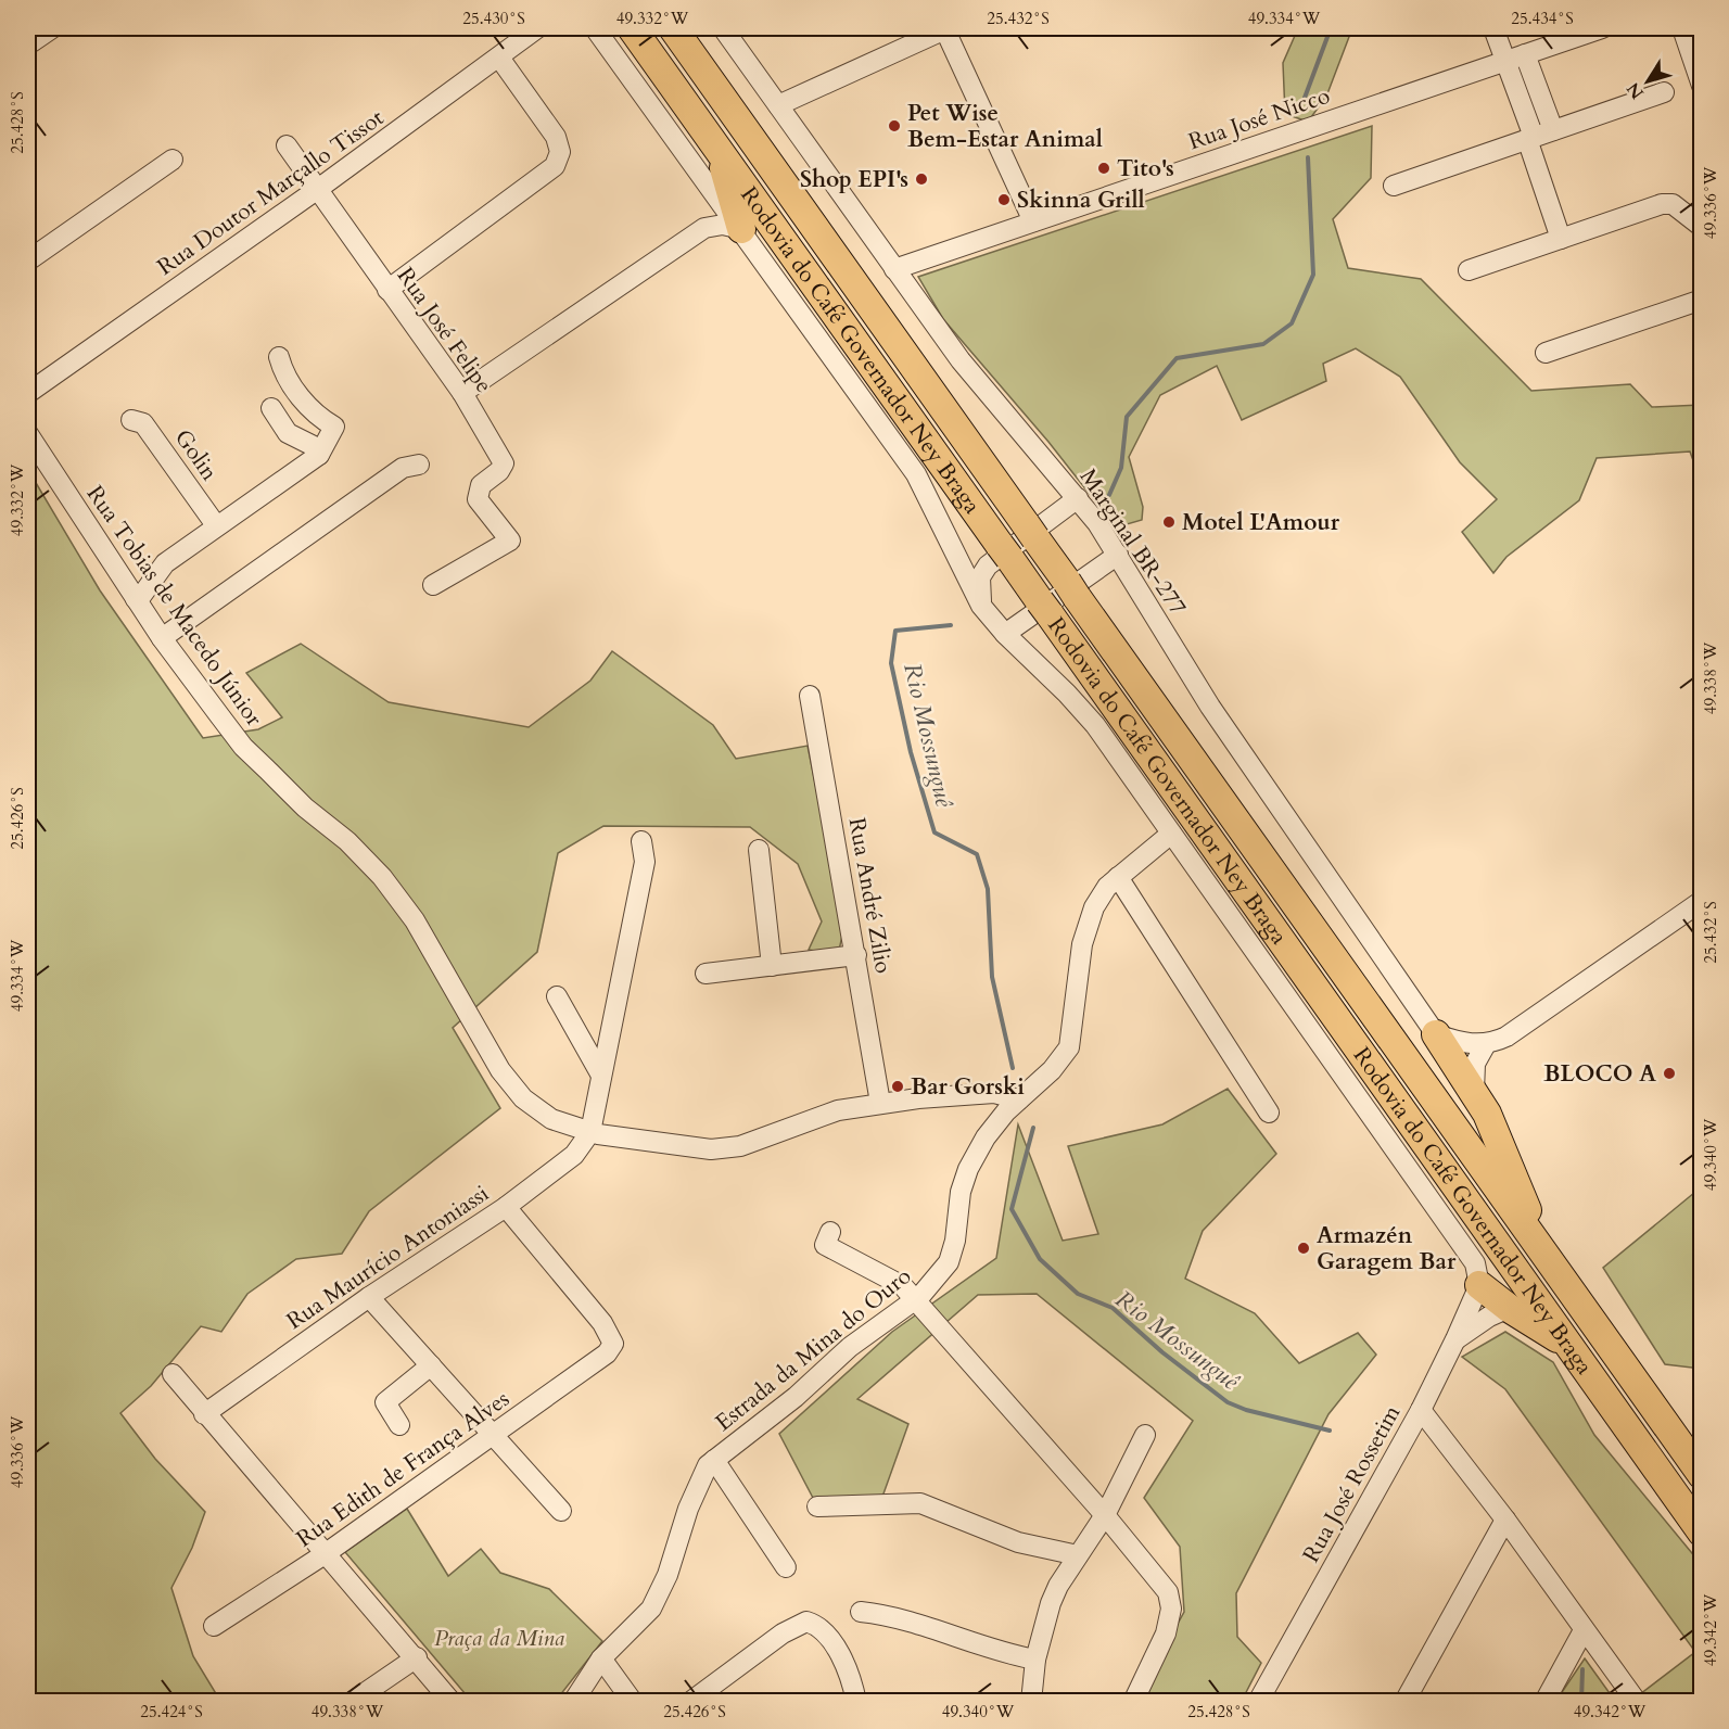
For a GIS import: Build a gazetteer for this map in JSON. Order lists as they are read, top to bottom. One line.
{"streets":{"highway":["Rodovia do Café Governador Ney Braga"],"street":["Rua José Nicco","Rua Doutor Marçallo Tissot","Rua José Felipe","Golin","Marginal BR-277","Rua Tobias de Macedo Júnior","Rua André Zilio","Rua Maurício Antoniassi","Estrada da Mina do Ouro","Rua Edith de França Alves","Rua José Rossetim"]},"crossings":[["Rua José Nicco","Marginal BR-277"],["Rua Doutor Marçallo Tissot","Rua José Felipe"],["Rua Tobias de Macedo Júnior","Rua André Zilio"],["Rua Tobias de Macedo Júnior","Rua Maurício Antoniassi"],["Rua Tobias de Macedo Júnior","Estrada da Mina do Ouro"],["Rua Maurício Antoniassi","Rua Edith de França Alves"]],"water":["Rio Mossunguê"],"parks":["Praça da Mina"],"places":["Pet Wise Bem-Estar Animal","Tito's","Shop EPI's","Skinna Grill","Motel L'Amour","BLOCO A","Bar Gorski","Armazén Garagem Bar"],"north":"bottom left","coordinates":["25.430°S","49.332°W","25.432°S","49.334°W","25.434°S","25.428°S","49.336°W","49.338°W","25.426°S","49.340°W","49.342°W","25.424°S"]}
